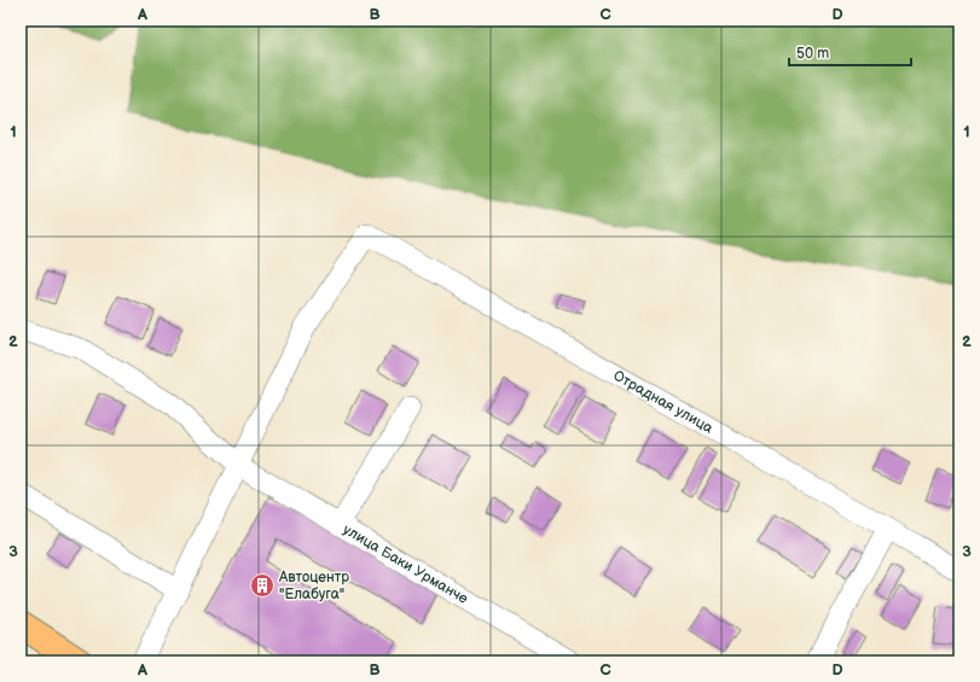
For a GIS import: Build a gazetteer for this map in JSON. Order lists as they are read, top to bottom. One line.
{"streets":{"street":["Отрадная улица","улица Баки Урманче"]},"crossings":[["Отрадная улица","улица Баки Урманче"]],"places":{"building":["Автоцентр \"Елабуга\""]},"scale_bar":"50 m","grid":{"columns":["A","B","C","D"],"rows":["1","2","3"]}}
